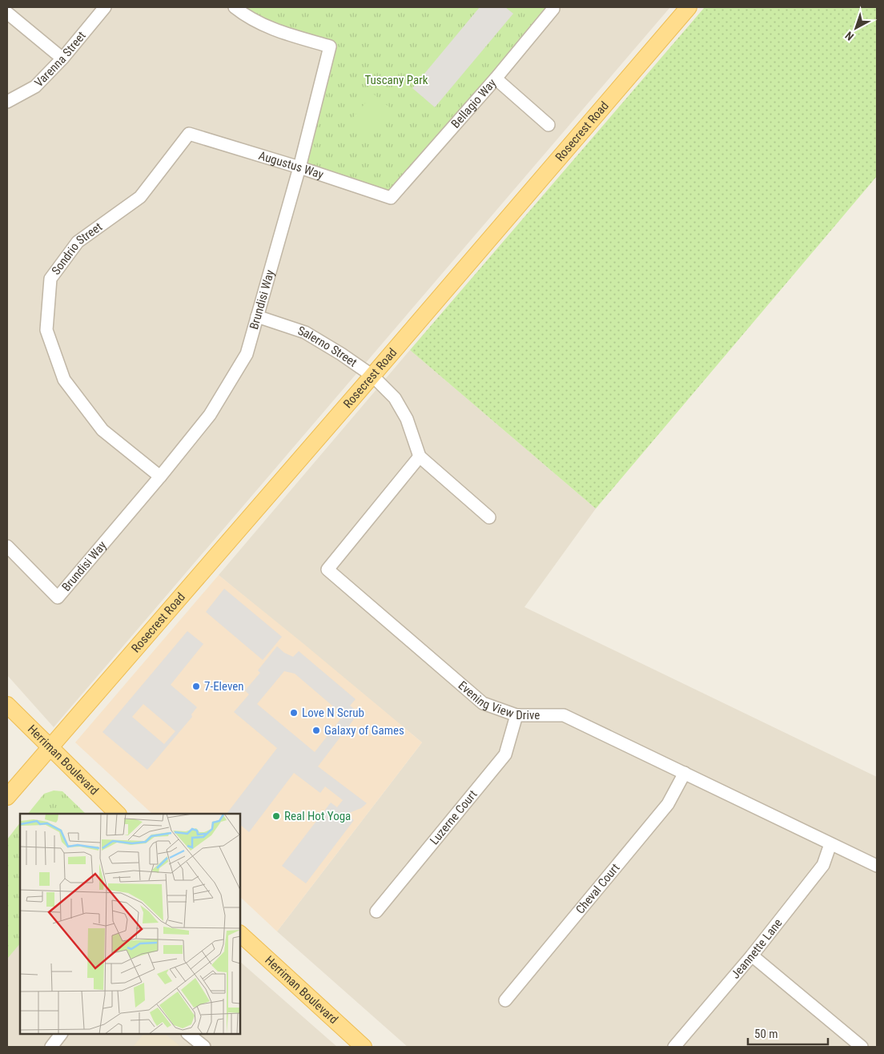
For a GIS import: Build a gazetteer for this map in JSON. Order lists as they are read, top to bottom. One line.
{"streets":{"main road":["Rosecrest Road","Herriman Boulevard"],"street":["Varenna Street","Bellagio Way","Augustus Way","Sondrio Street","Brundisi Way","Salerno Street","Evening View Drive","Luzerne Court","Cheval Court","Jeannette Lane"]},"crossings":[["Bellagio Way","Augustus Way"],["Rosecrest Road","Salerno Street"],["Rosecrest Road","Herriman Boulevard"],["Augustus Way","Sondrio Street"],["Augustus Way","Brundisi Way"],["Sondrio Street","Brundisi Way"],["Brundisi Way","Salerno Street"],["Salerno Street","Evening View Drive"],["Evening View Drive","Luzerne Court"],["Evening View Drive","Cheval Court"],["Evening View Drive","Jeannette Lane"]],"parks":["Tuscany Park"],"places":["7-Eleven","Love N Scrub","Galaxy of Games","Real Hot Yoga"],"scale_bar":"50 m","north":"bottom left"}
